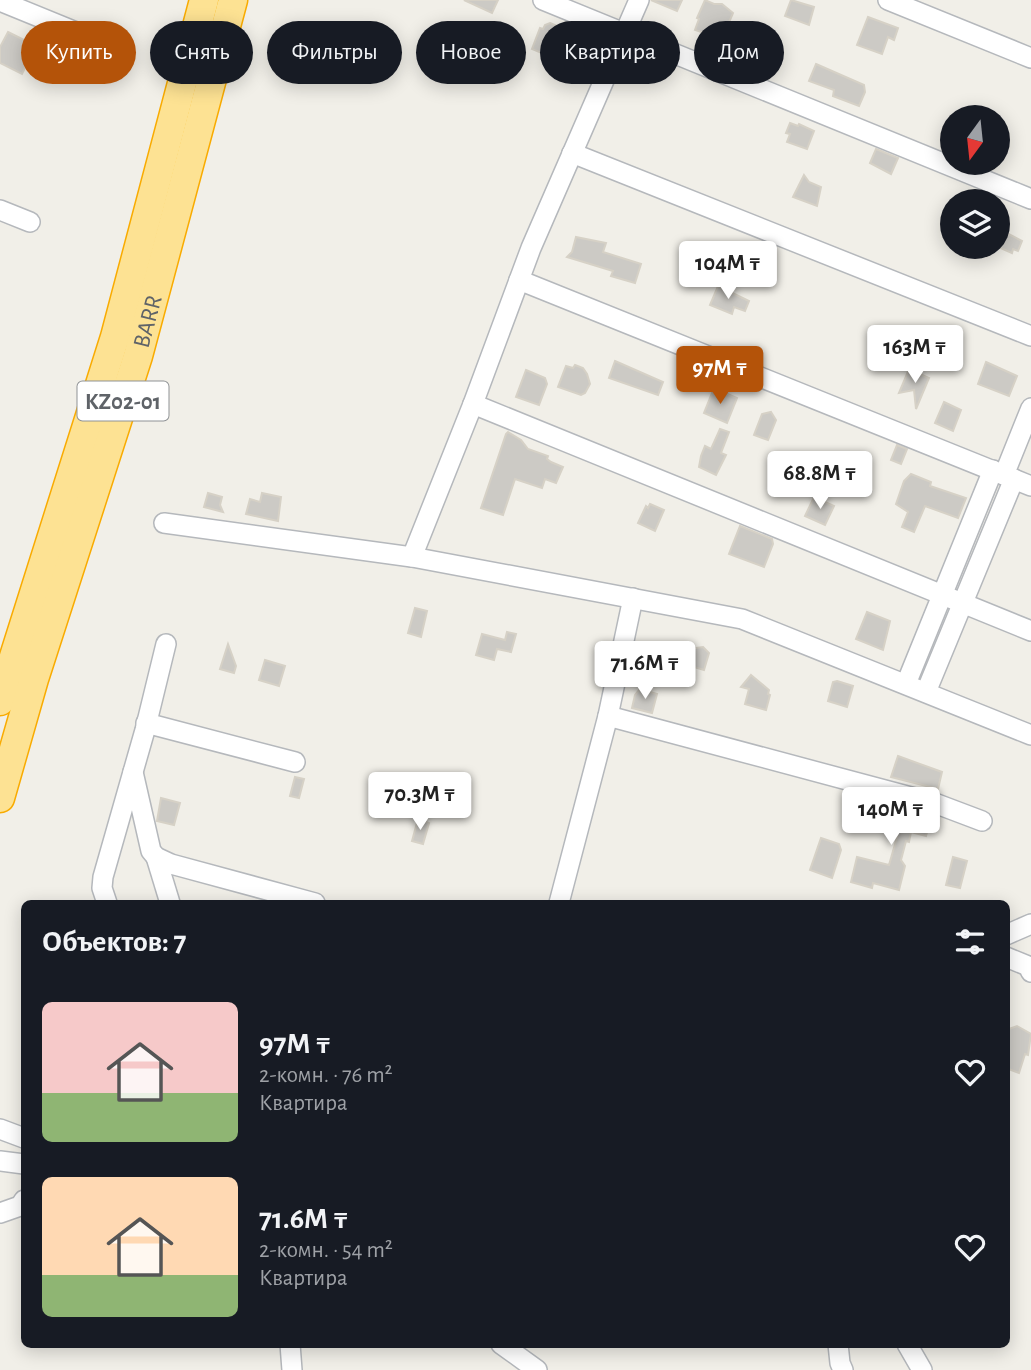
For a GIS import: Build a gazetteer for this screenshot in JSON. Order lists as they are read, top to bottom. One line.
{"streets":{"highway":["BARR","KZ02-01"]},"north":"bottom","page":{"chip":["Купить","Снять","Фильтры","Новое","Квартира","Дом"],"price":["104M ₸","163M ₸","97M ₸","68.8M ₸","71.6M ₸","70.3M ₸","140M ₸"],"heading":"Объектов: 7","list":[{"name":"97M ₸","note":"2-комн. · 76 m² · Квартира"},{"name":"71.6M ₸","note":"2-комн. · 54 m² · Квартира"}]}}
